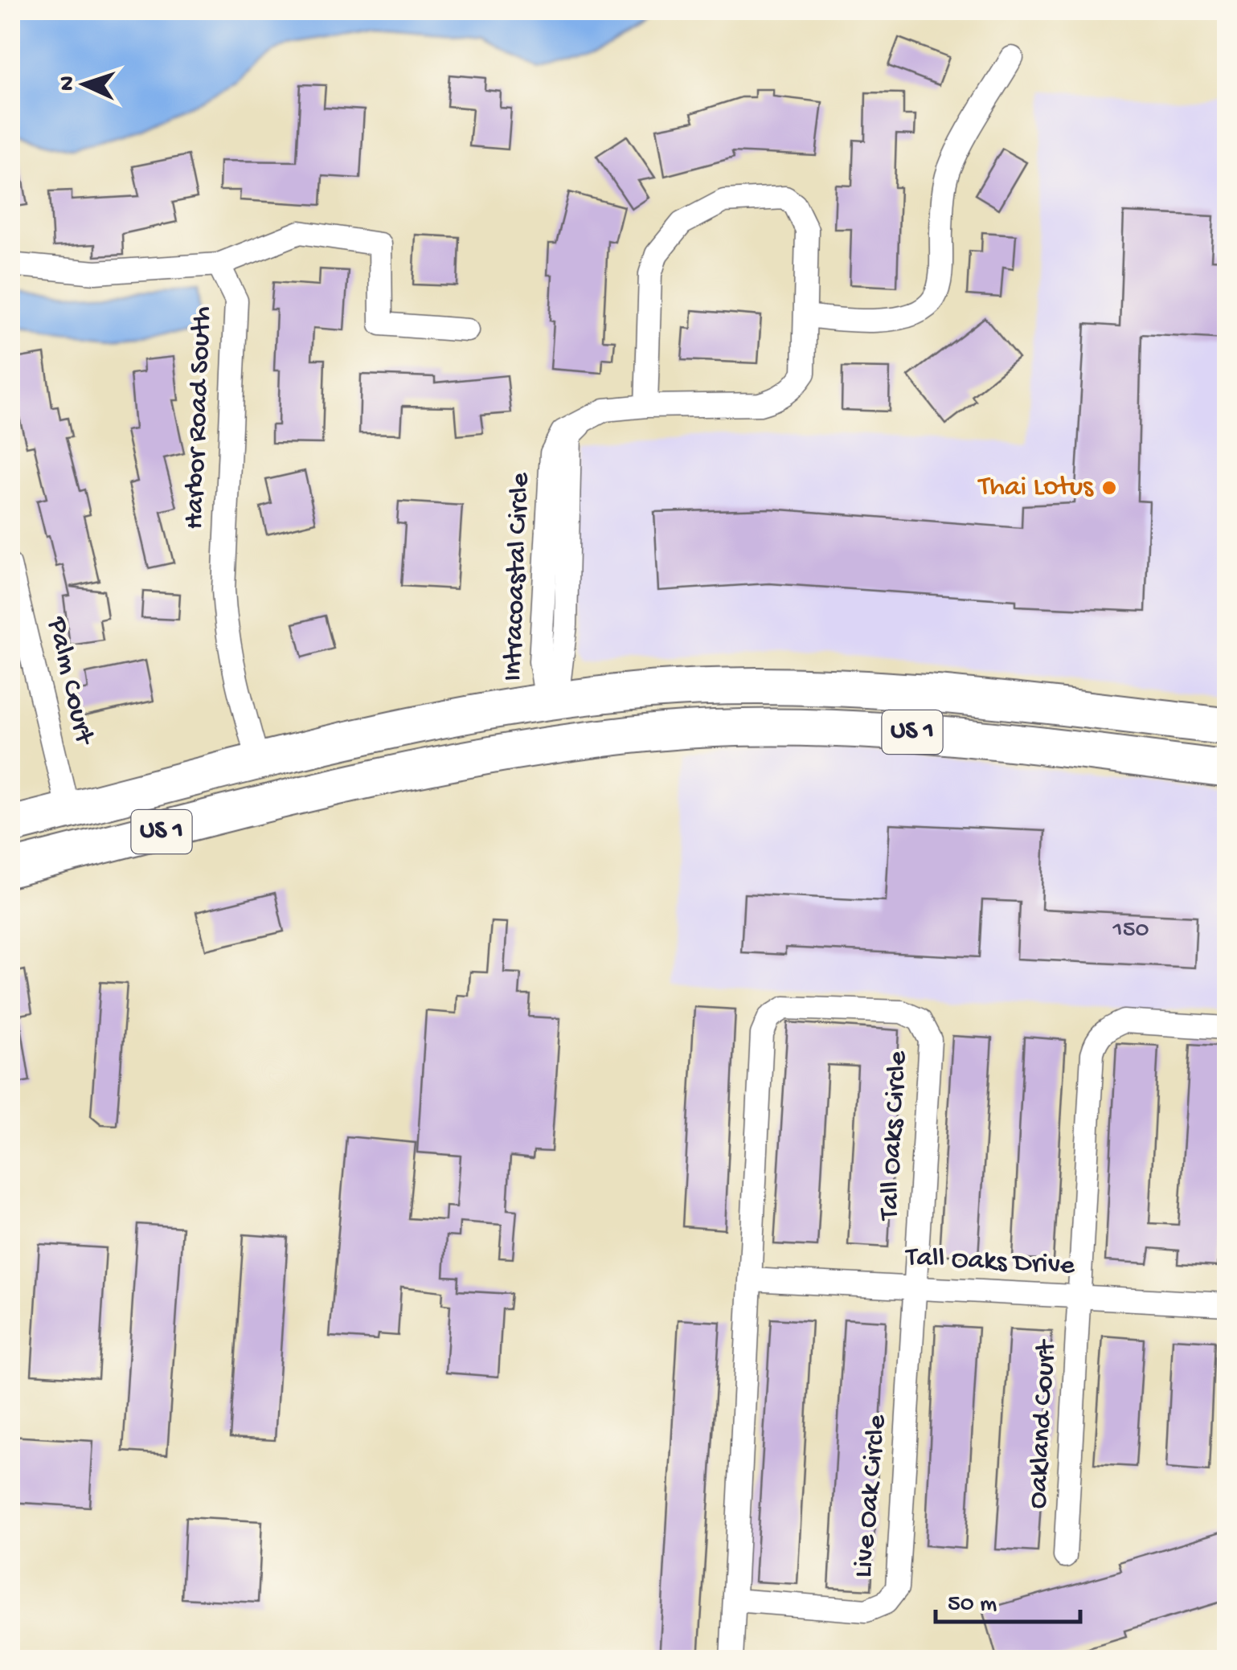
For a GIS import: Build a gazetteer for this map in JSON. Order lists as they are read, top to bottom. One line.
{"streets":{"main road":["US 1"],"street":["Harbor Road South","Intracoastal Circle","Palm Court","Tall Oaks Circle","Tall Oaks Drive","Oakland Court","Live Oak Circle"]},"crossings":[["Harbor Road South","US 1"],["Intracoastal Circle","US 1"],["Palm Court","US 1"],["Tall Oaks Circle","Tall Oaks Drive"],["Tall Oaks Circle","Live Oak Circle"],["Tall Oaks Drive","Oakland Court"],["Tall Oaks Drive","Live Oak Circle"]],"places":["Thai Lotus"],"house_numbers":["150"],"scale_bar":"50 m","north":"left"}
